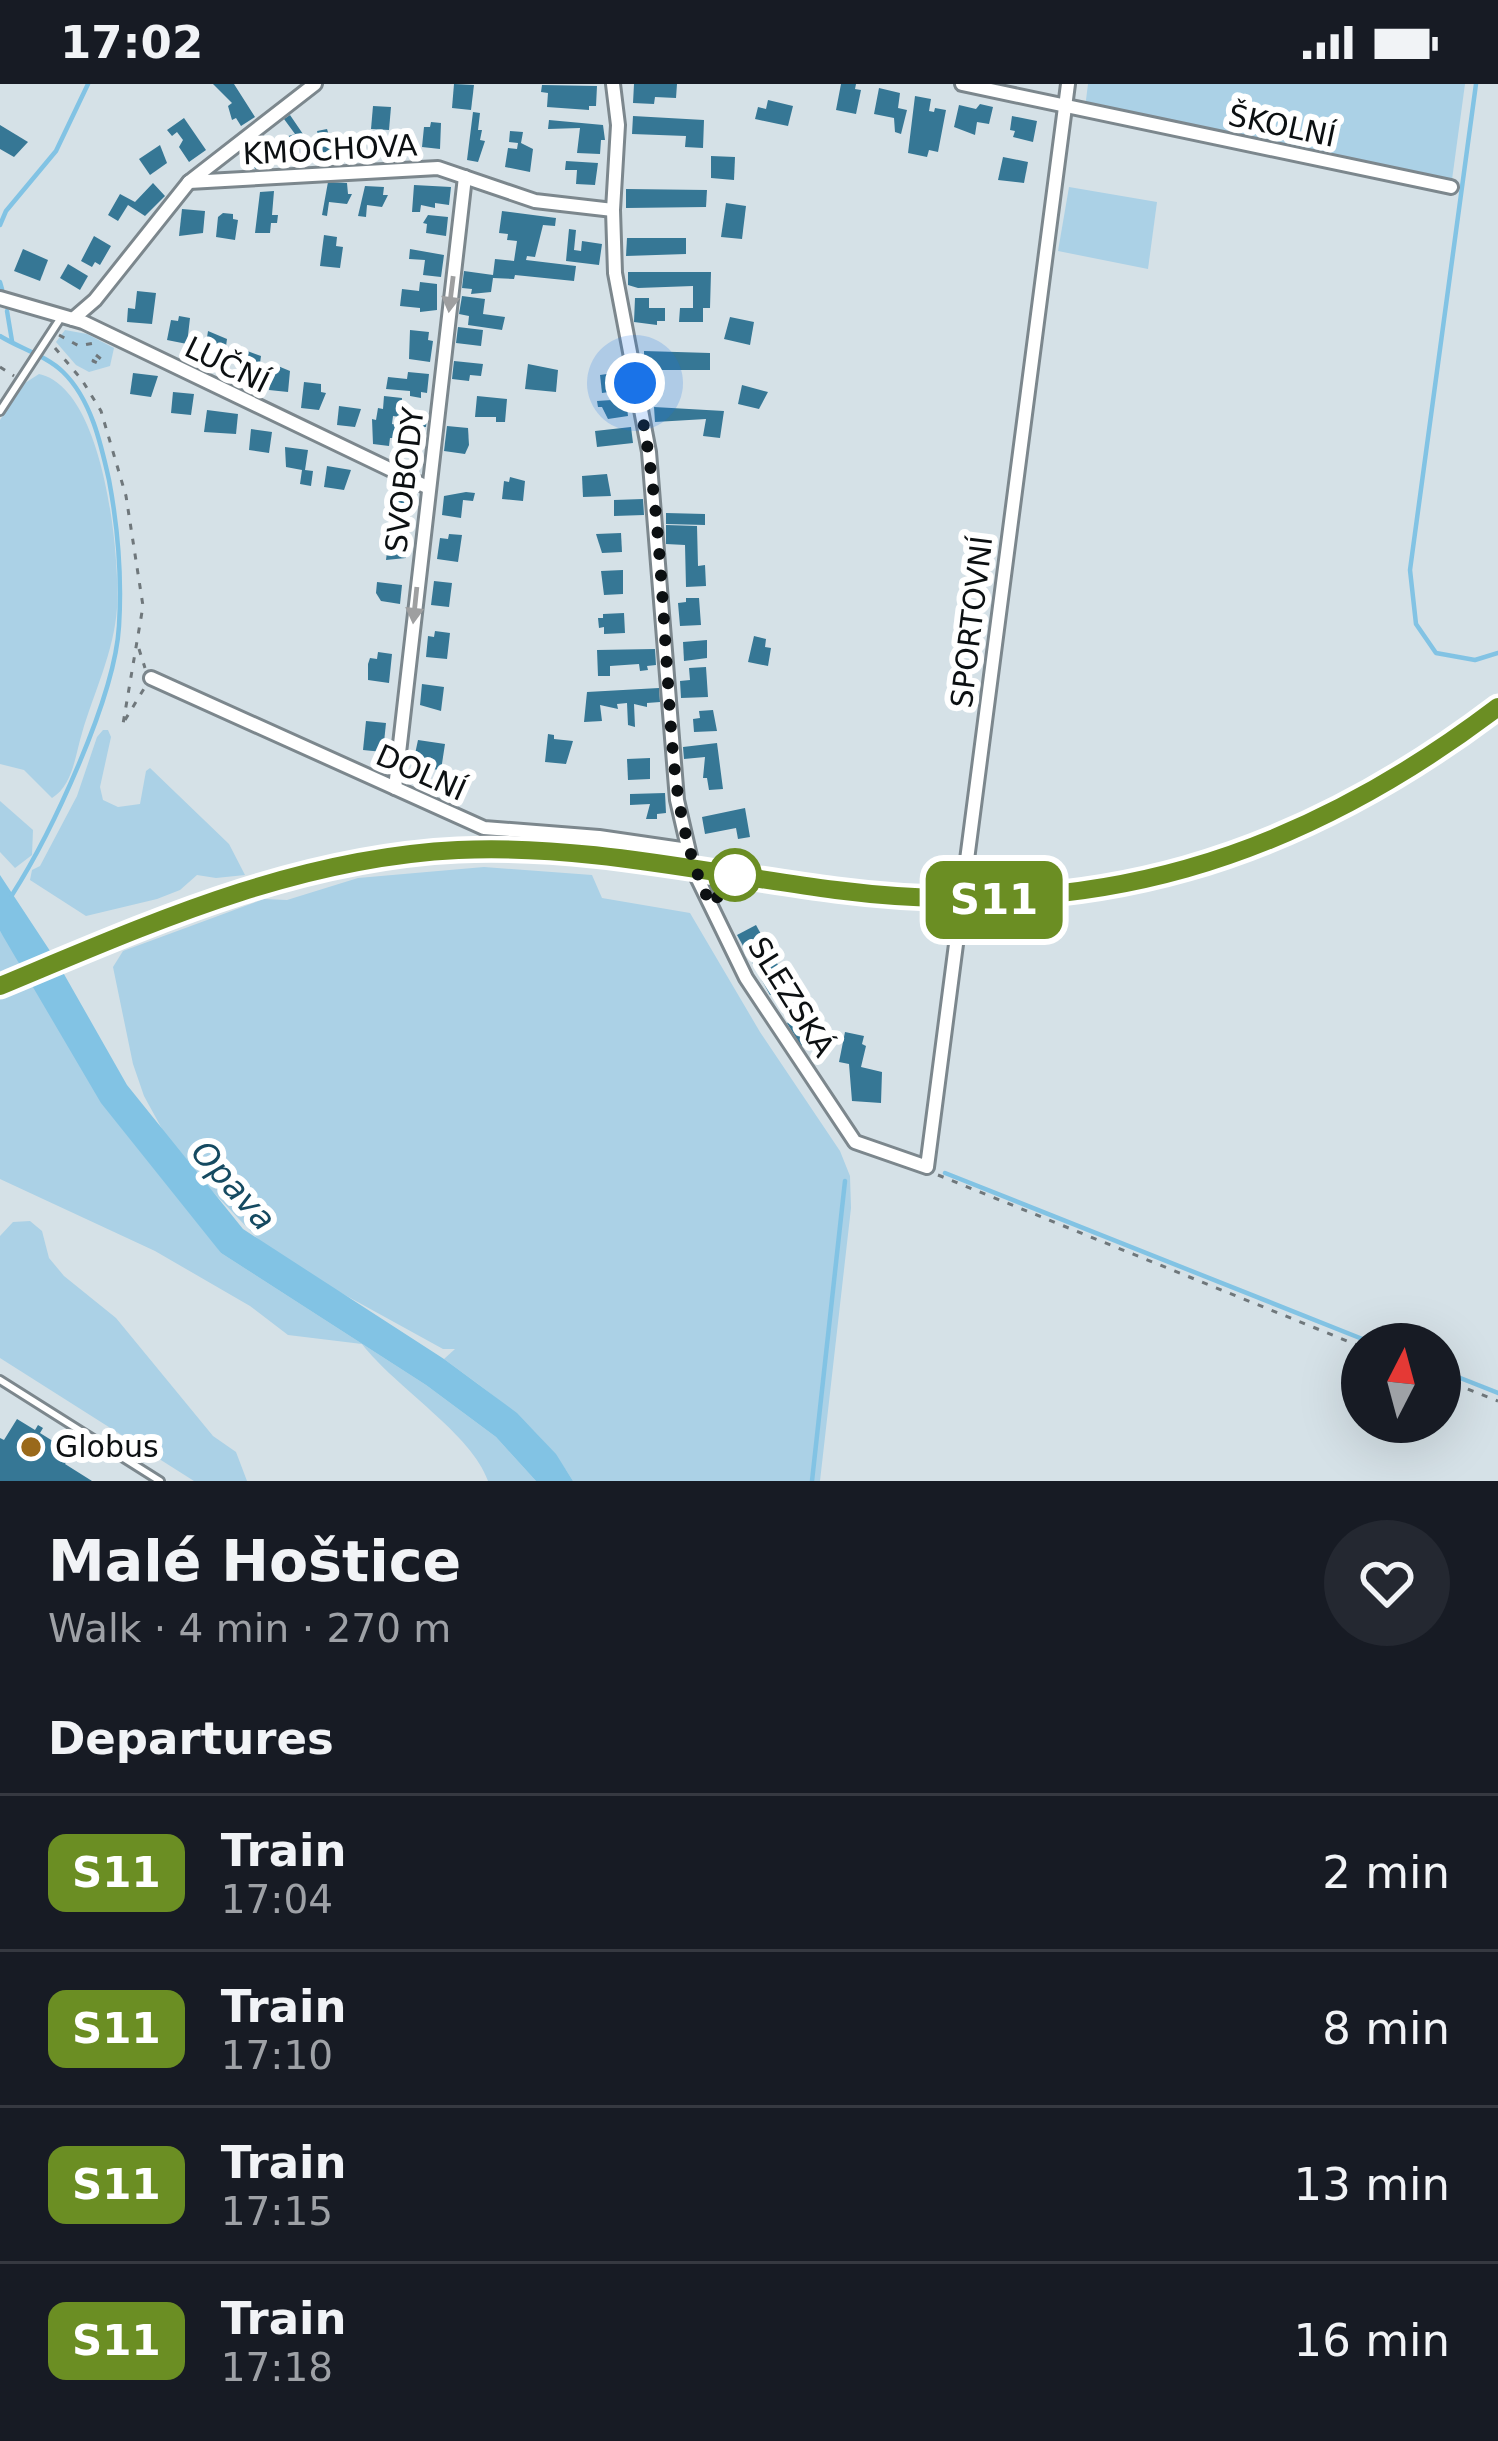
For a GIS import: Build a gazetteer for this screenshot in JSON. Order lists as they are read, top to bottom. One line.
{"streets":{"street":["ŠKOLNÍ","KMOCHOVA","LUČNÍ","SVOBODY","SPORTOVNÍ","DOLNÍ","SLEZSKÁ"]},"crossings":[["ŠKOLNÍ","SPORTOVNÍ"],["KMOCHOVA","SVOBODY"],["KMOCHOVA","SLEZSKÁ"],["LUČNÍ","SVOBODY"],["SVOBODY","DOLNÍ"],["SPORTOVNÍ","SLEZSKÁ"],["DOLNÍ","SLEZSKÁ"]],"one_way":["SVOBODY"],"water":["Opava"],"places":["Globus"],"north":"top","page":{"status":"17:02","on_map":"S11","heading":[["Malé Hoštice","Walk · 4 min · 270 m"],"Departures"],"list":[{"mark":"S11","name":"Train","note":"17:04","value":"2 min"},{"mark":"S11","name":"Train","note":"17:10","value":"8 min"},{"mark":"S11","name":"Train","note":"17:15","value":"13 min"},{"mark":"S11","name":"Train","note":"17:18","value":"16 min"}]}}
